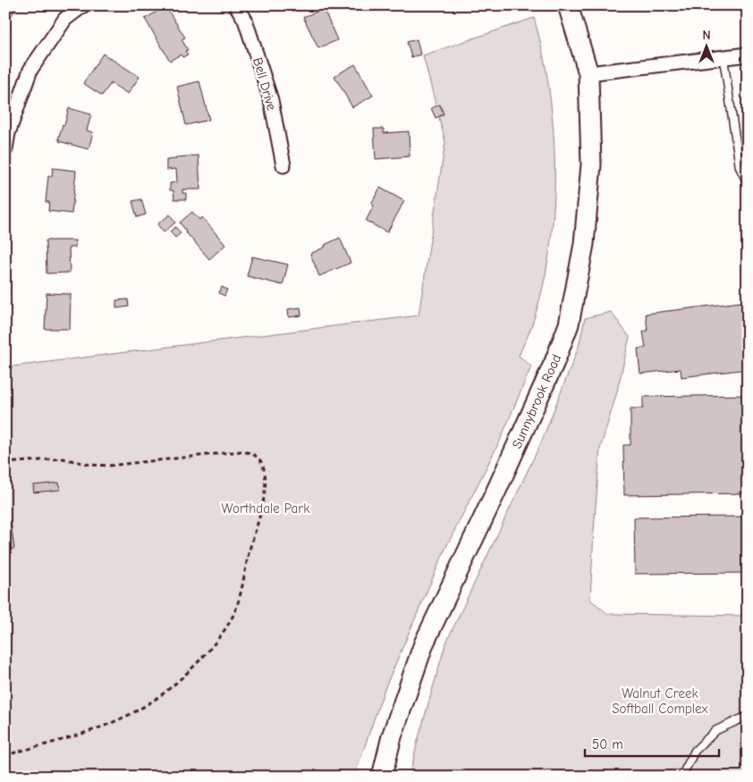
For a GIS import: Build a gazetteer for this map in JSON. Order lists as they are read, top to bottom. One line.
{"streets":{"main road":["Sunnybrook Road"],"street":["Bell Drive"]},"parks":["Worthdale Park","Walnut Creek Softball Complex"],"scale_bar":"50 m","north":"top"}
